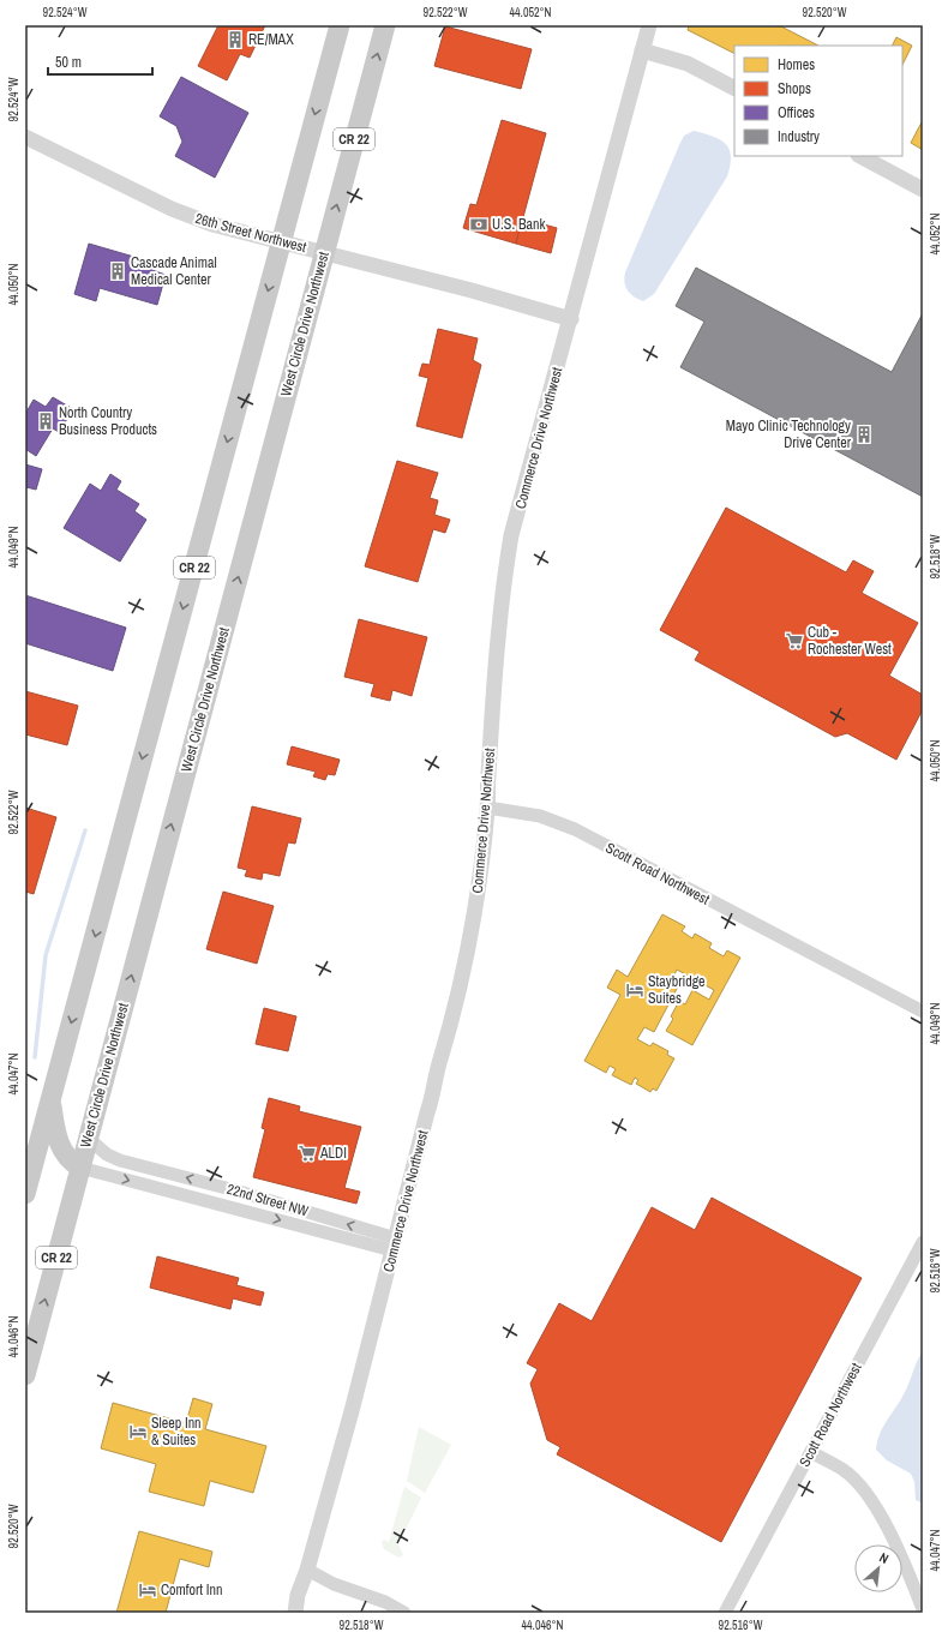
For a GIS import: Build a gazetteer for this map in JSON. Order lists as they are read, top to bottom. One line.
{"streets":{"main road":["CR 22","West Circle Drive Northwest"],"street":["26th Street Northwest","Commerce Drive Northwest","Scott Road Northwest","22nd Street NW"]},"crossings":[["CR 22","26th Street Northwest"],["26th Street Northwest","West Circle Drive Northwest"],["26th Street Northwest","Commerce Drive Northwest"],["West Circle Drive Northwest","22nd Street NW"],["Commerce Drive Northwest","Scott Road Northwest"],["Commerce Drive Northwest","22nd Street NW"]],"places":{"building":["RE/MAX","Cascade Animal Medical Center","North Country Business Products","Mayo Clinic Technology Drive Center"],"bank":["U.S. Bank"],"supermarket":["Cub - Rochester West","ALDI"],"hotel":["Staybridge Suites","Sleep Inn & Suites","Comfort Inn"]},"legend":["Homes","Shops","Offices","Industry"],"scale_bar":"50 m","north":"top right","coordinates":["92.524°W","92.522°W","44.052°N","92.520°W","44.050°N","44.049°N","92.518°W","44.047°N","92.516°W","44.046°N"]}
